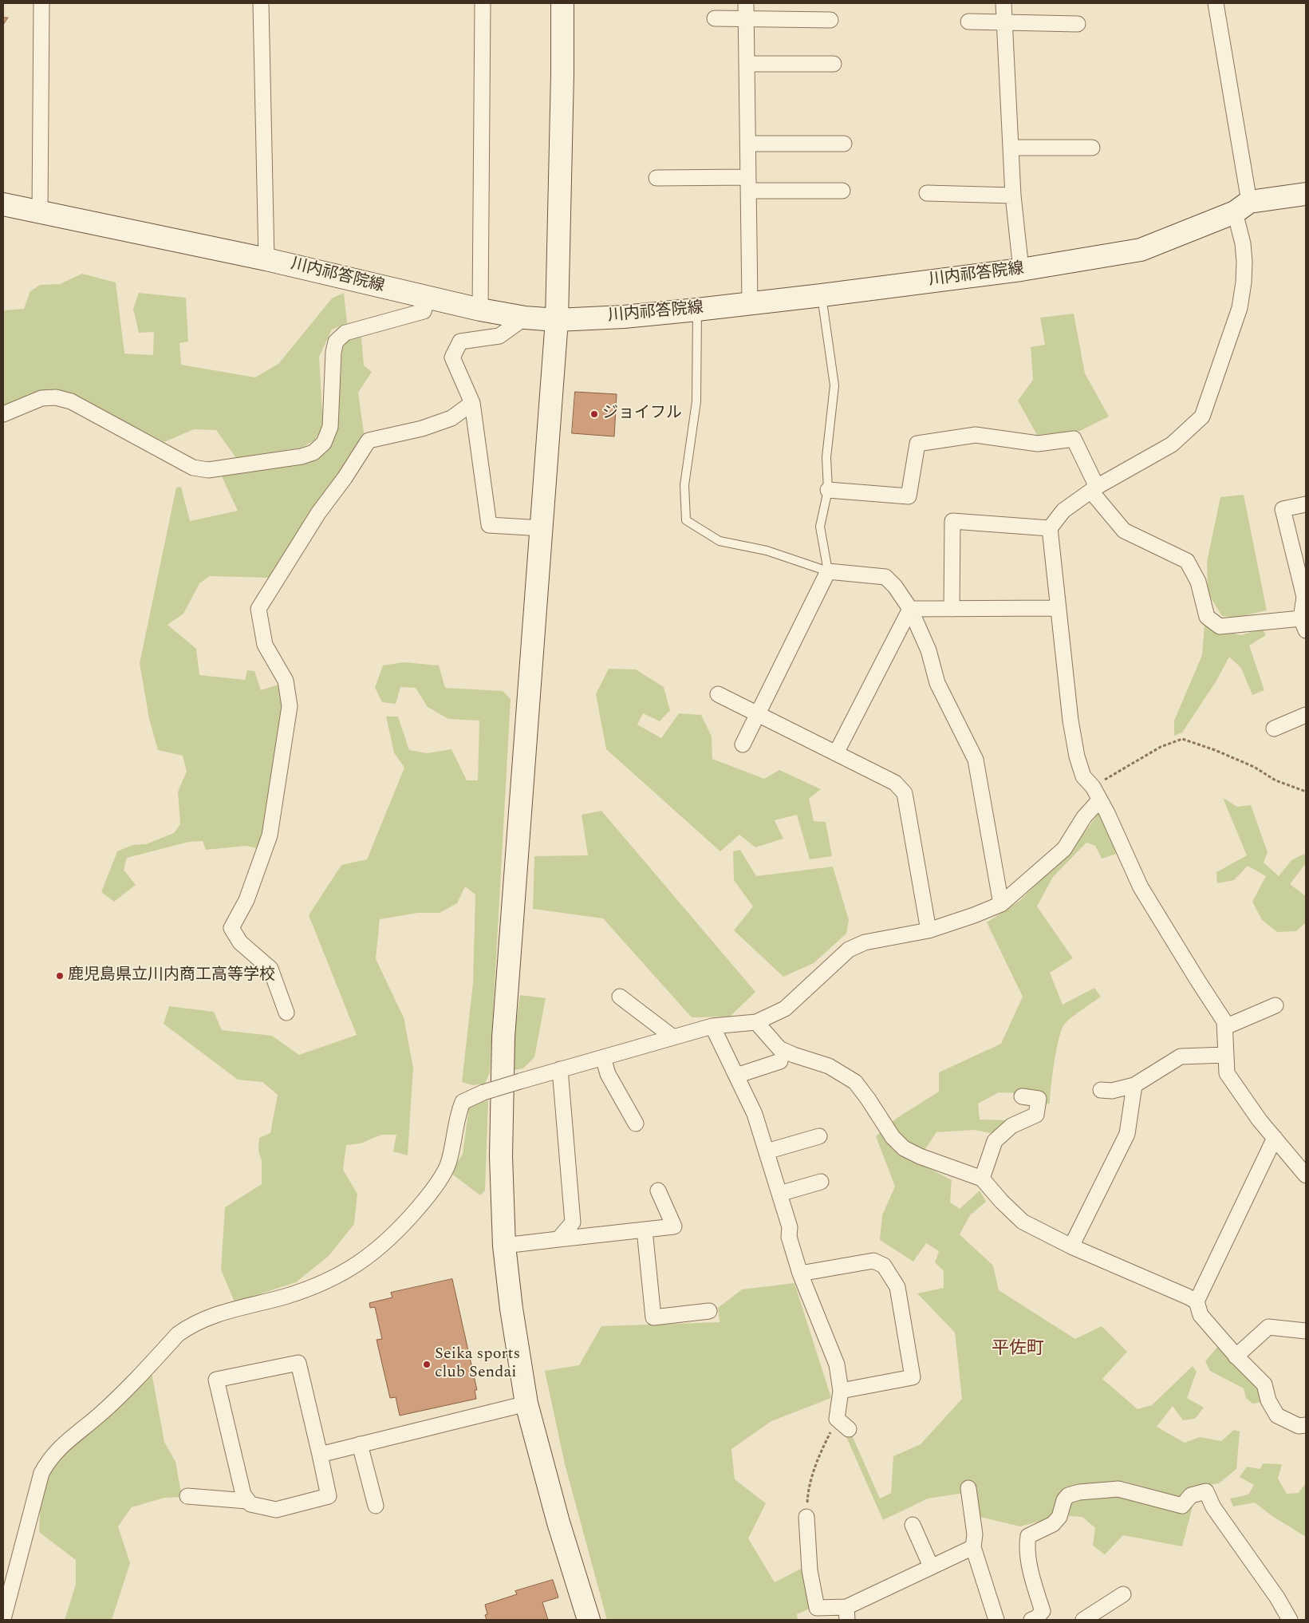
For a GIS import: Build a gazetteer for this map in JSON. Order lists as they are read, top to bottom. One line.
{"streets":{"street":["川内祁答院線"]},"districts":["平佐町"],"places":["ジョイフル","鹿児島県立川内商工高等学校","Seika sports club Sendai"]}
